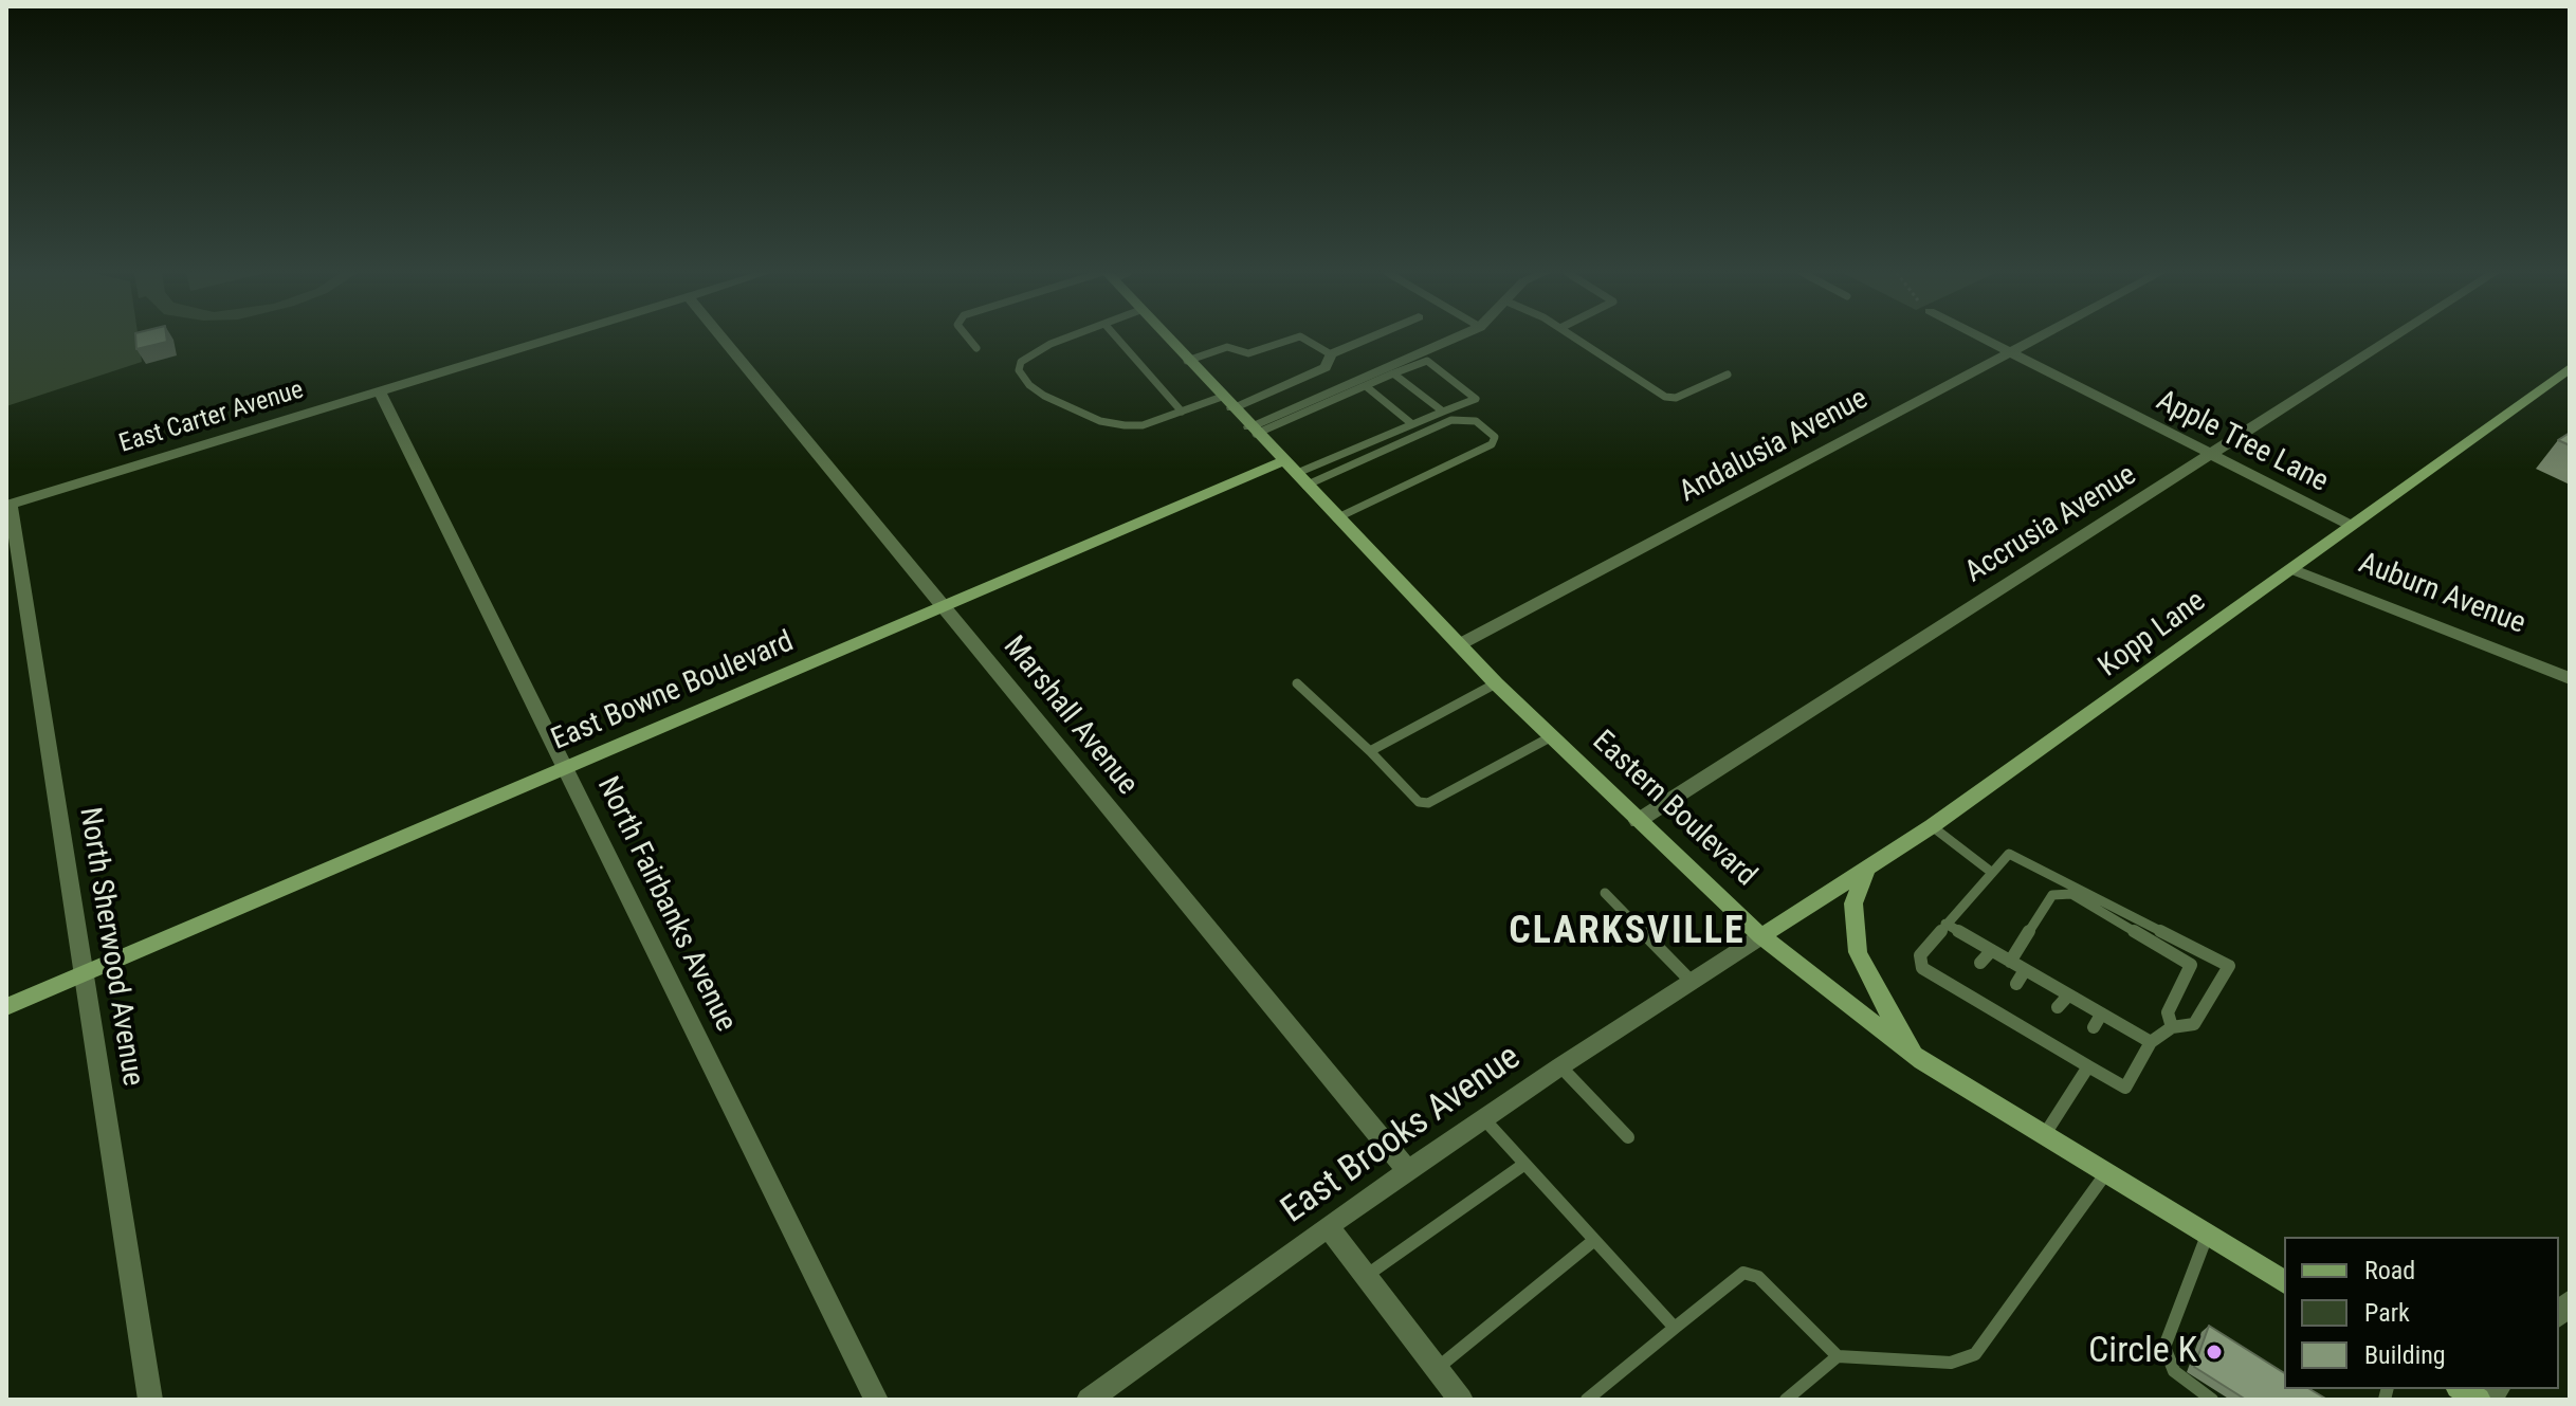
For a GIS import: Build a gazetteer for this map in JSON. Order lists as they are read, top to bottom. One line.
{"streets":{"street":["East Carter Avenue","Apple Tree Lane","Andalusia Avenue","Accrusia Avenue","Auburn Avenue","Kopp Lane","East Bowne Boulevard","Marshall Avenue","Eastern Boulevard","North Fairbanks Avenue","North Sherwood Avenue","East Brooks Avenue"]},"crossings":[["East Carter Avenue","North Fairbanks Avenue"],["East Carter Avenue","North Sherwood Avenue"],["Apple Tree Lane","Andalusia Avenue"],["Apple Tree Lane","Accrusia Avenue"],["Apple Tree Lane","Kopp Lane"],["Andalusia Avenue","Eastern Boulevard"],["Accrusia Avenue","Eastern Boulevard"],["Auburn Avenue","Kopp Lane"],["Kopp Lane","Eastern Boulevard"],["Kopp Lane","East Brooks Avenue"],["East Bowne Boulevard","Marshall Avenue"],["East Bowne Boulevard","Eastern Boulevard"],["East Bowne Boulevard","North Fairbanks Avenue"],["East Bowne Boulevard","North Sherwood Avenue"],["Marshall Avenue","East Brooks Avenue"],["Eastern Boulevard","East Brooks Avenue"]],"districts":["CLARKSVILLE"],"places":["Circle K"],"legend":["Road","Park","Building"]}
